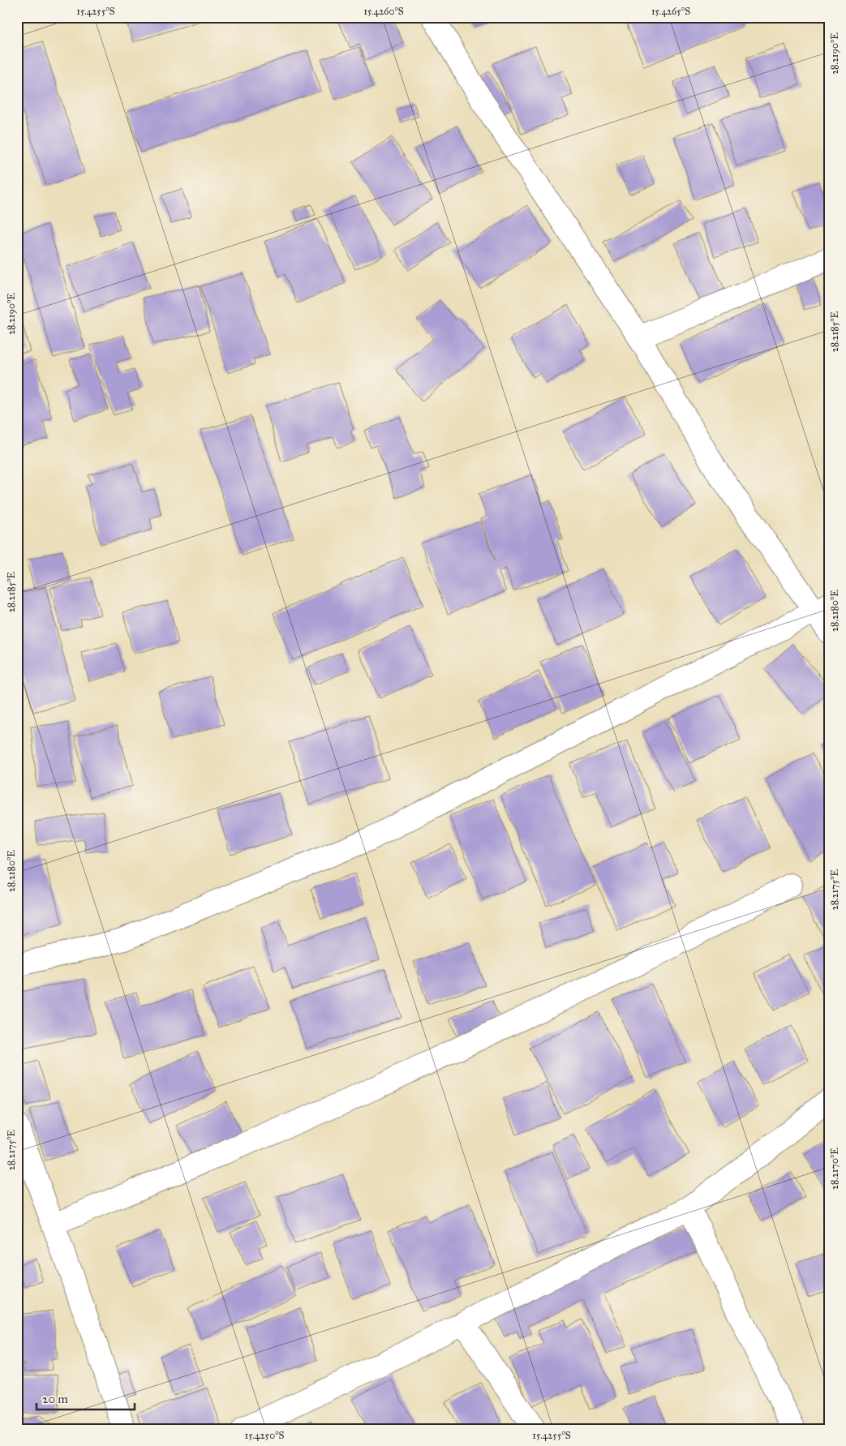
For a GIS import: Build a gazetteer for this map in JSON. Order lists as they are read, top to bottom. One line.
{"scale_bar":"20 m","coordinates":["15.4255°S","15.4260°S","15.4265°S","28.2190°E","28.2185°E","28.2180°E","28.2175°E","28.2170°E","15.4250°S"]}
